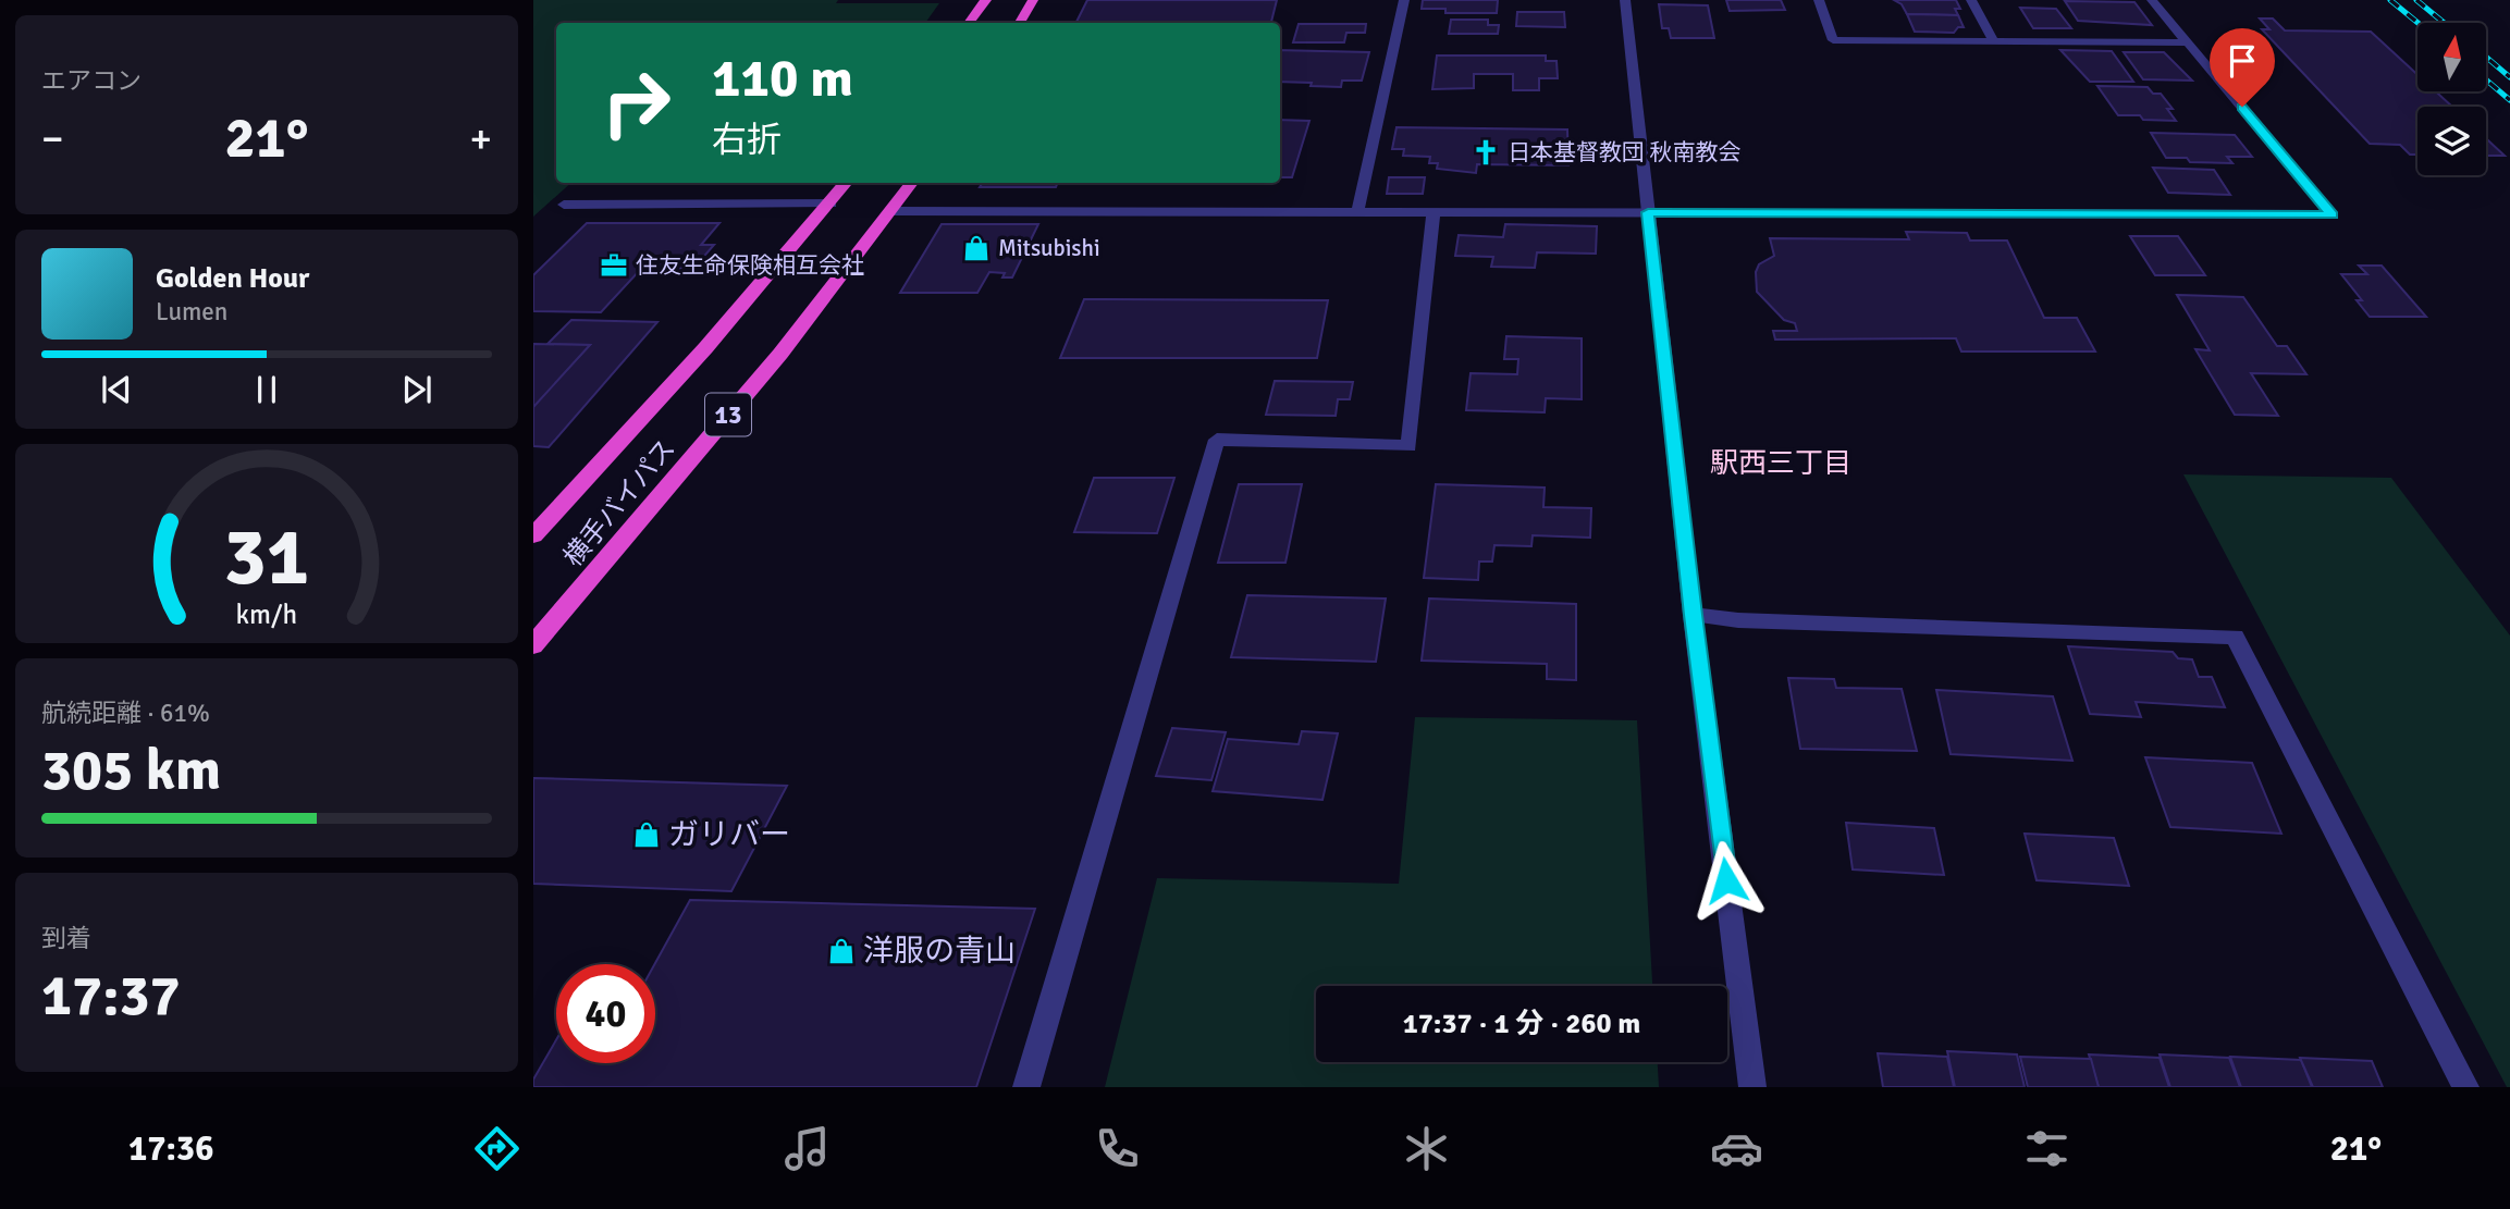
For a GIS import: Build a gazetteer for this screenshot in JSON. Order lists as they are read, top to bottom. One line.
{"streets":{"highway":["13","横手バイパス"]},"districts":["駅西三丁目"],"places":{"church":["日本基督教団 秋南教会"],"shop":["Mitsubishi","ガリバー","洋服の青山"],"office":["住友生命保険相互会社"]},"north":"top","page":{"tile":["エアコン",["航続距離 · 61%","305 km"],["到着","17:37"]],"turn":["110 m","右折"],"heat":["−","21°","+"],"song":["Golden Hour","Lumen"],"limit":"40","trip":"17:37 · 1 分 · 260 m","tabs":["17:36","21°"],"gauge":["31","km/h"]}}
